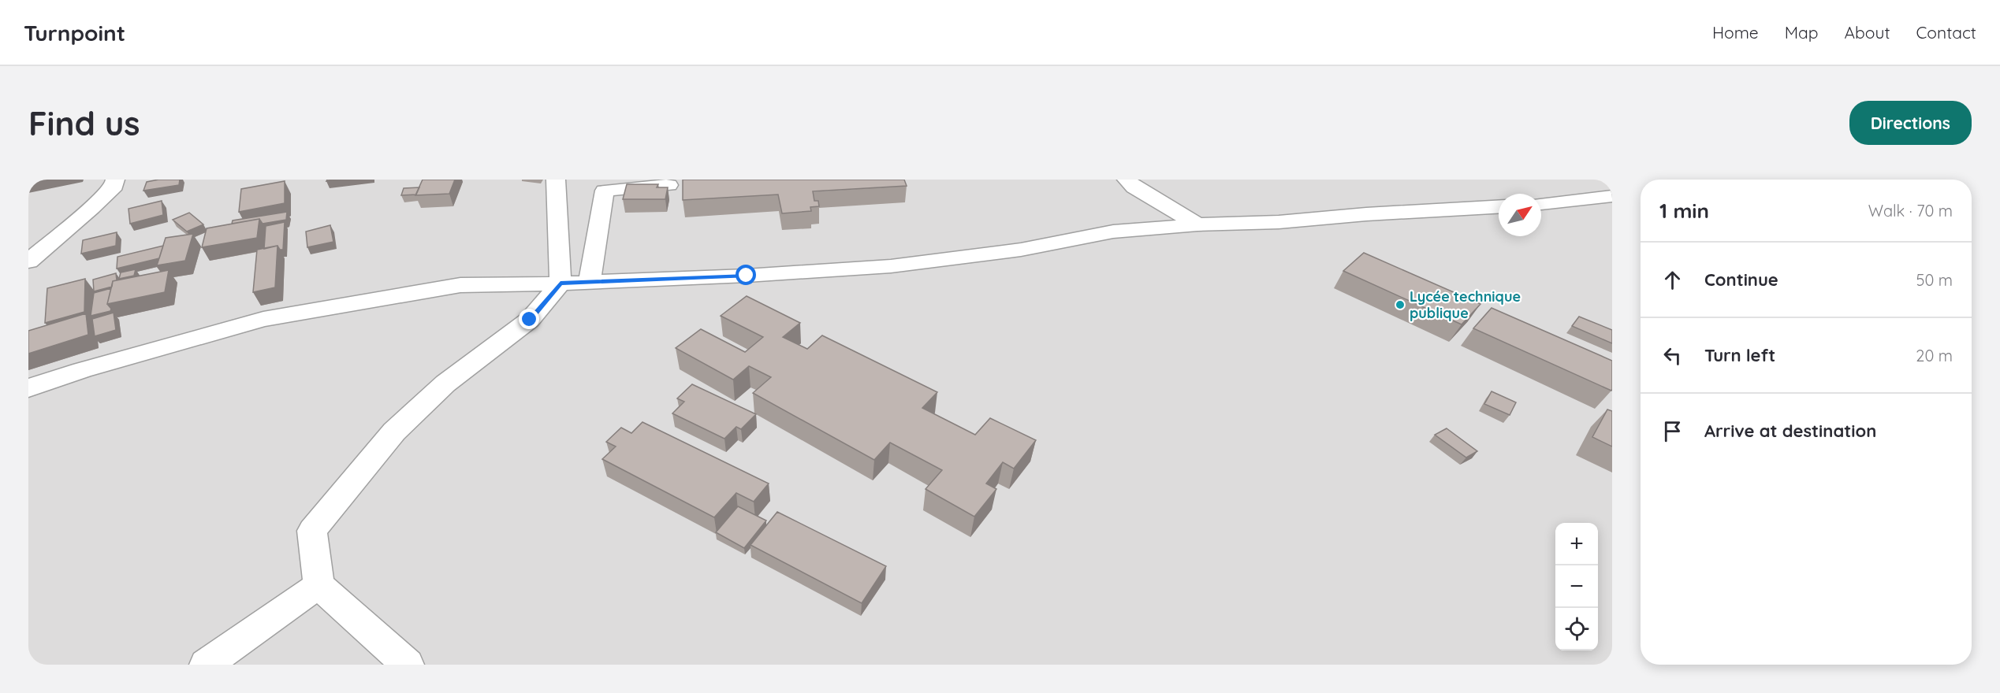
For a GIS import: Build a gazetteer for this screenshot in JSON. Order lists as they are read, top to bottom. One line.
{"places":["Lycée technique publique"],"north":"top right","page":{"header":"Turnpoint","nav":["Home","Map","About","Contact"],"buttons":"Directions","title":"Find us","heading":["1 min","Walk · 70 m"],"list":[["Continue","50 m"],["Turn left","20 m"],"Arrive at destination"],"map_buttons":["+","−"]}}
